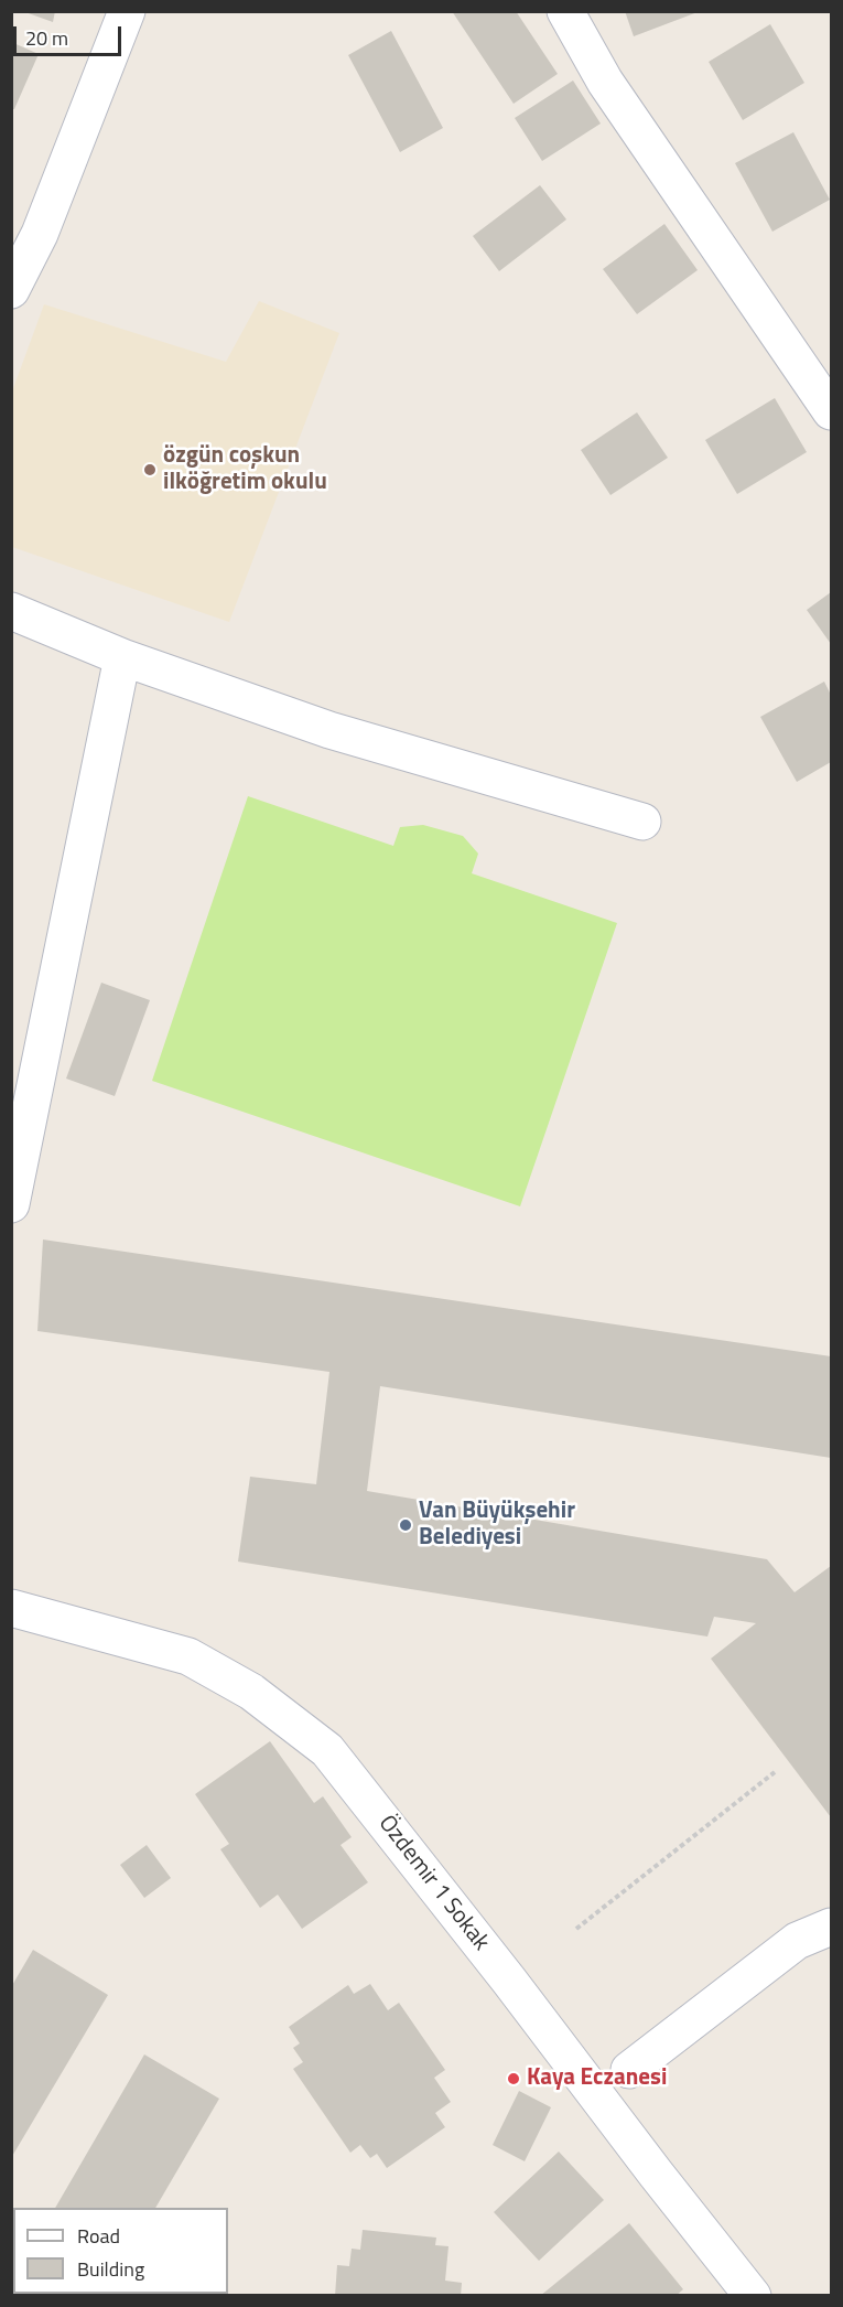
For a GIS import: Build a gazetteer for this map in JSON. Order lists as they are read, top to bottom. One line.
{"streets":{"street":["Özdemir 1 Sokak"]},"places":["özgün coşkun ilköğretim okulu","Van Büyükşehir Belediyesi","Kaya Eczanesi"],"legend":["Road","Building"],"scale_bar":"20 m"}
